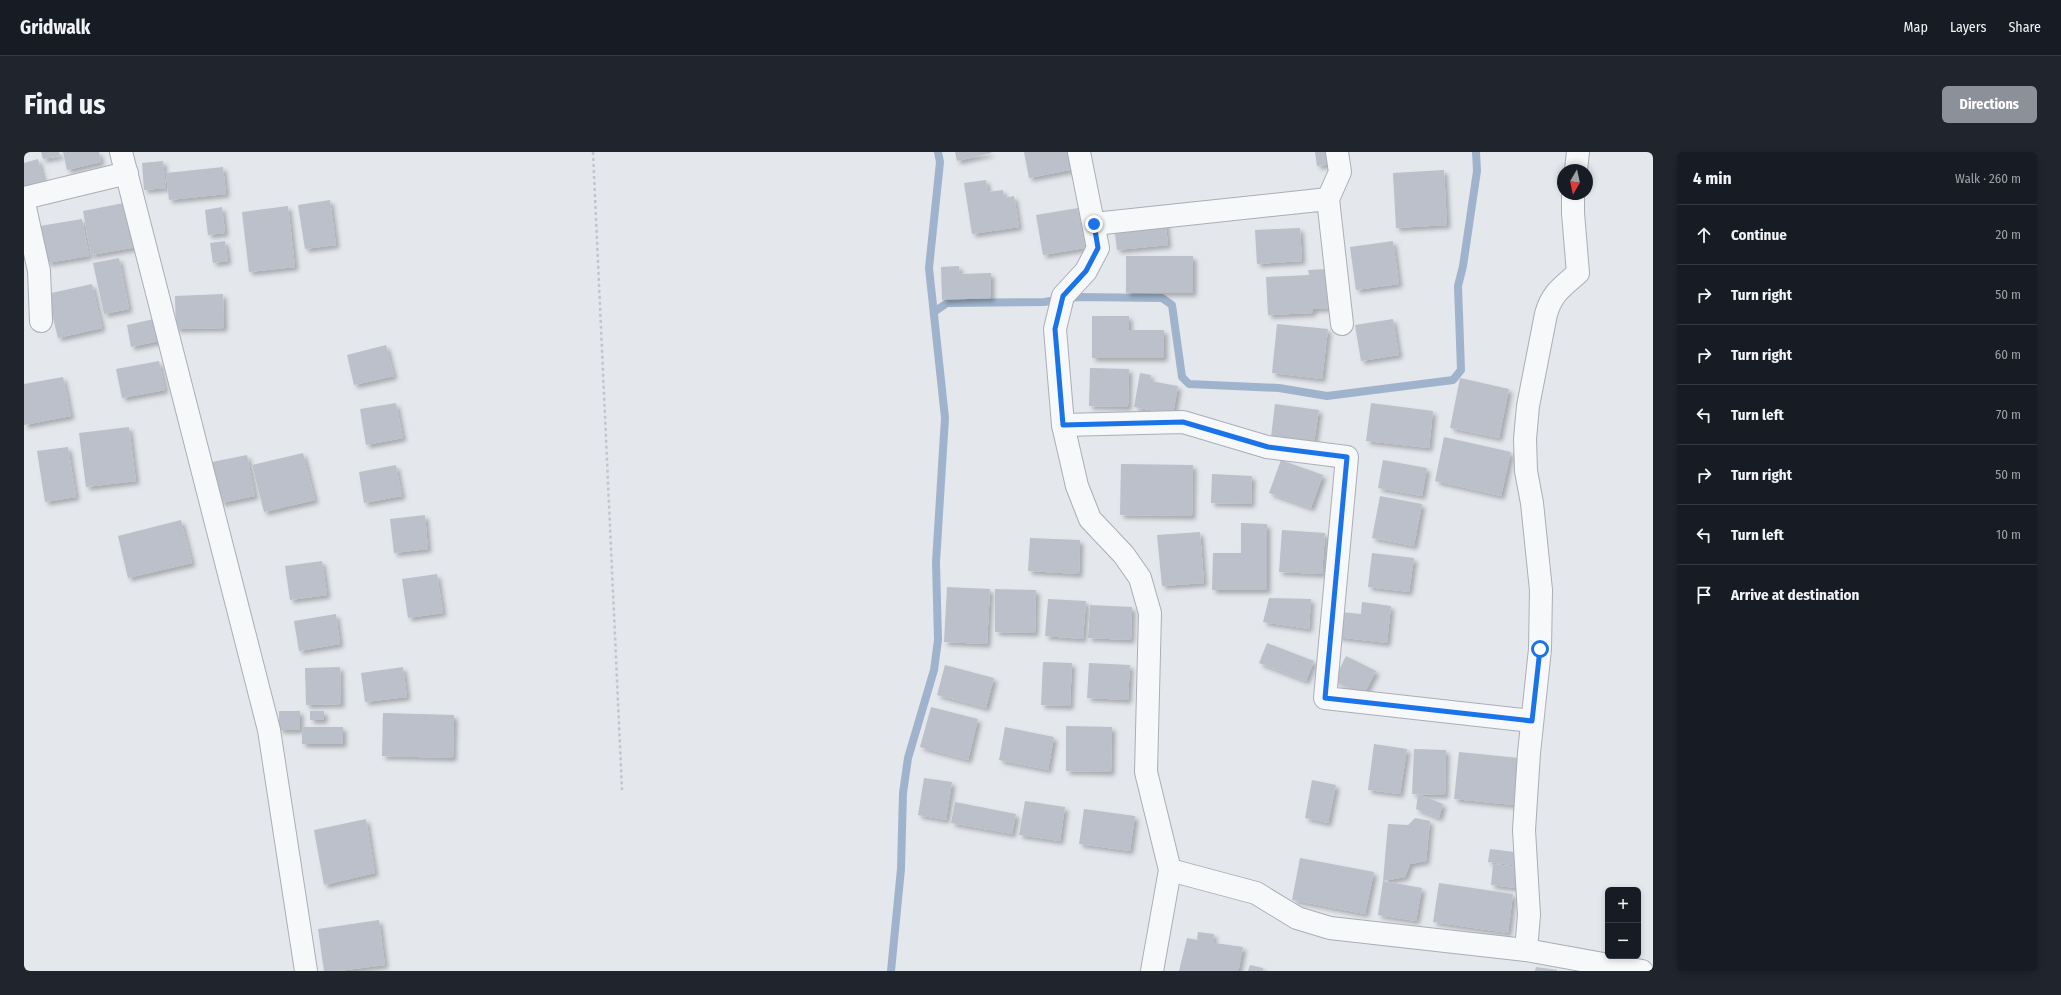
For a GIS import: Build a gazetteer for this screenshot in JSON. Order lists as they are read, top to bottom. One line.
{"north":"bottom","page":{"header":"Gridwalk","nav":["Map","Layers","Share"],"buttons":"Directions","title":"Find us","heading":["4 min","Walk · 260 m"],"list":[["Continue","20 m"],["Turn right","50 m"],["Turn right","60 m"],["Turn left","70 m"],["Turn right","50 m"],["Turn left","10 m"],"Arrive at destination"],"map_buttons":["+","−"]}}
